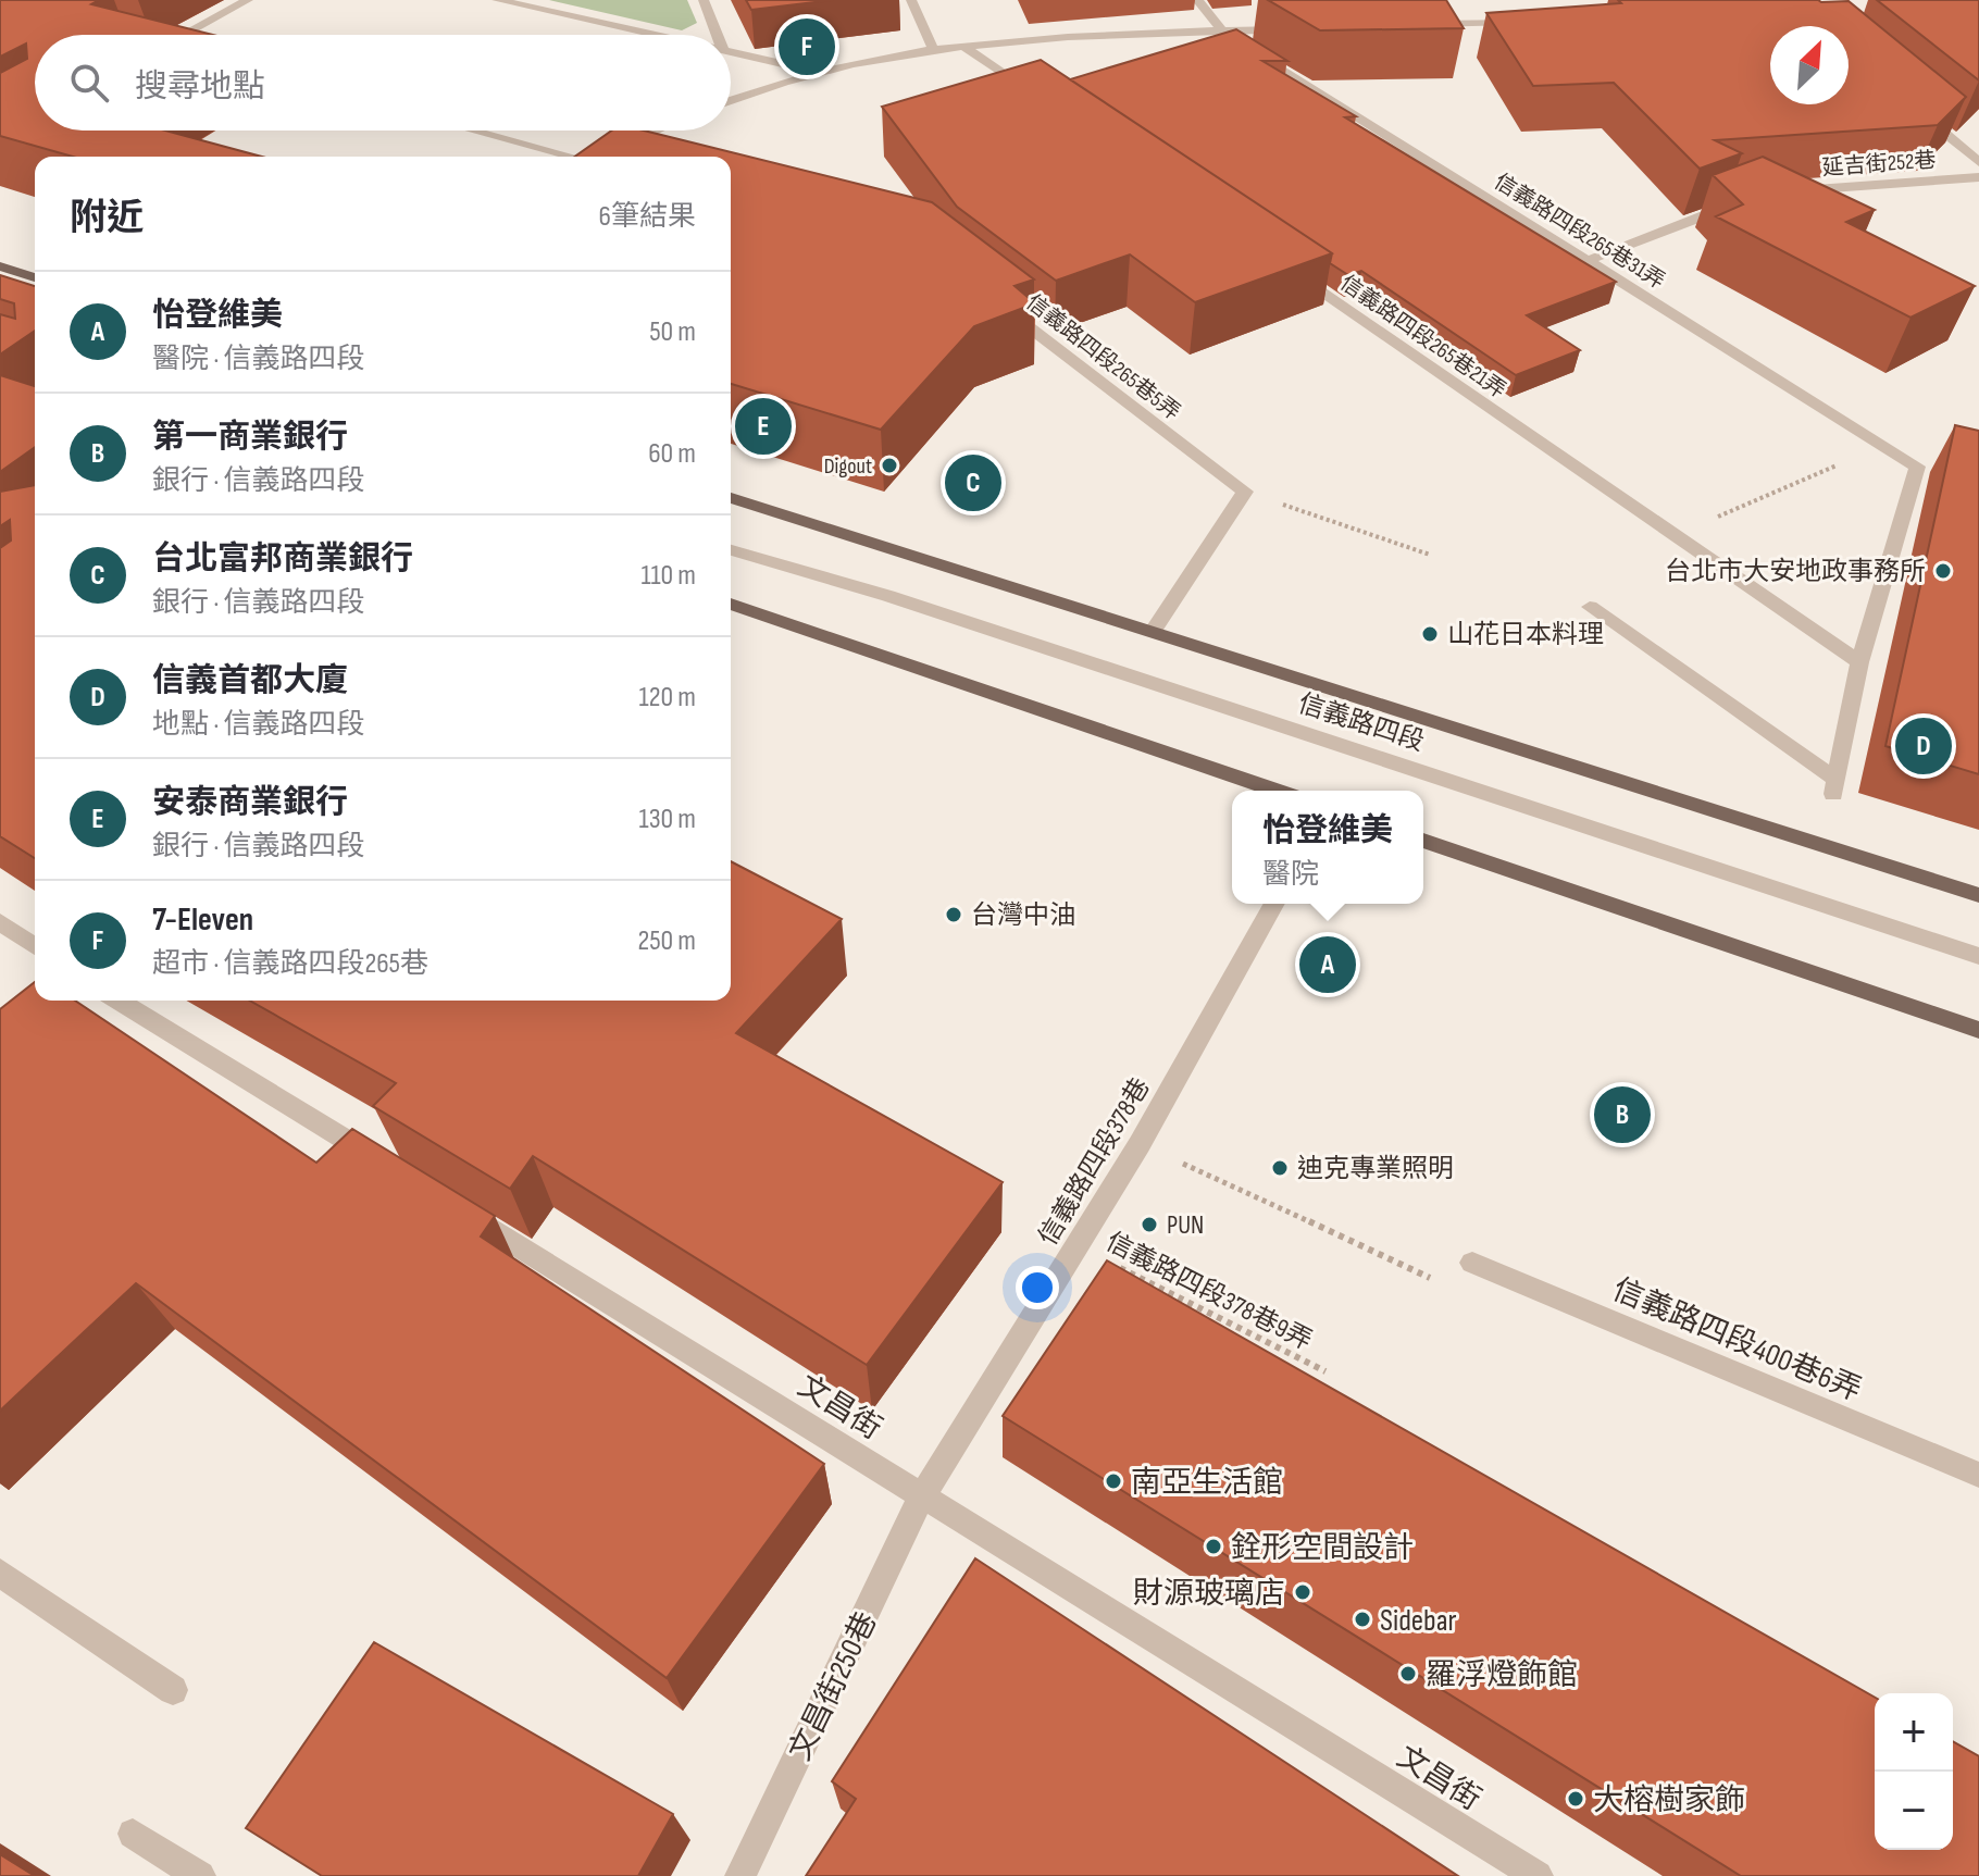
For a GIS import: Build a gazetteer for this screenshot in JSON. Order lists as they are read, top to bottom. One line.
{"streets":{"main road":["信義路四段"],"street":["延吉街252巷","信義路四段265巷31弄","信義路四段265巷21弄","信義路四段265巷5弄","信義路四段378巷","信義路四段400巷6弄","文昌街","文昌街250巷"],"path":["信義路四段378巷9弄"]},"crossings":[["信義路四段265巷31弄","信義路四段265巷21弄"],["信義路四段378巷","信義路四段378巷9弄"],["信義路四段378巷","文昌街"],["信義路四段378巷","文昌街250巷"],["文昌街","文昌街250巷"]],"places":["Digout","台北市大安地政事務所","山花日本料理","台灣中油","迪克專業照明","PUN","南亞生活館","銓形空間設計","財源玻璃店","Sidebar","羅浮燈飾館","大榕樹家飾"],"north":"top right","page":{"pins":["F","E","C","D","A","B"],"search":"搜尋地點","heading":["附近","6筆結果"],"list":[{"mark":"A","name":"怡登維美","note":"醫院 · 信義路四段","value":"50 m"},{"mark":"B","name":"第一商業銀行","note":"銀行 · 信義路四段","value":"60 m"},{"mark":"C","name":"台北富邦商業銀行","note":"銀行 · 信義路四段","value":"110 m"},{"mark":"D","name":"信義首都大廈","note":"地點 · 信義路四段","value":"120 m"},{"mark":"E","name":"安泰商業銀行","note":"銀行 · 信義路四段","value":"130 m"},{"mark":"F","name":"7-Eleven","note":"超市 · 信義路四段265巷","value":"250 m"}],"popup":["怡登維美","醫院"],"map_buttons":["+","−"]}}
